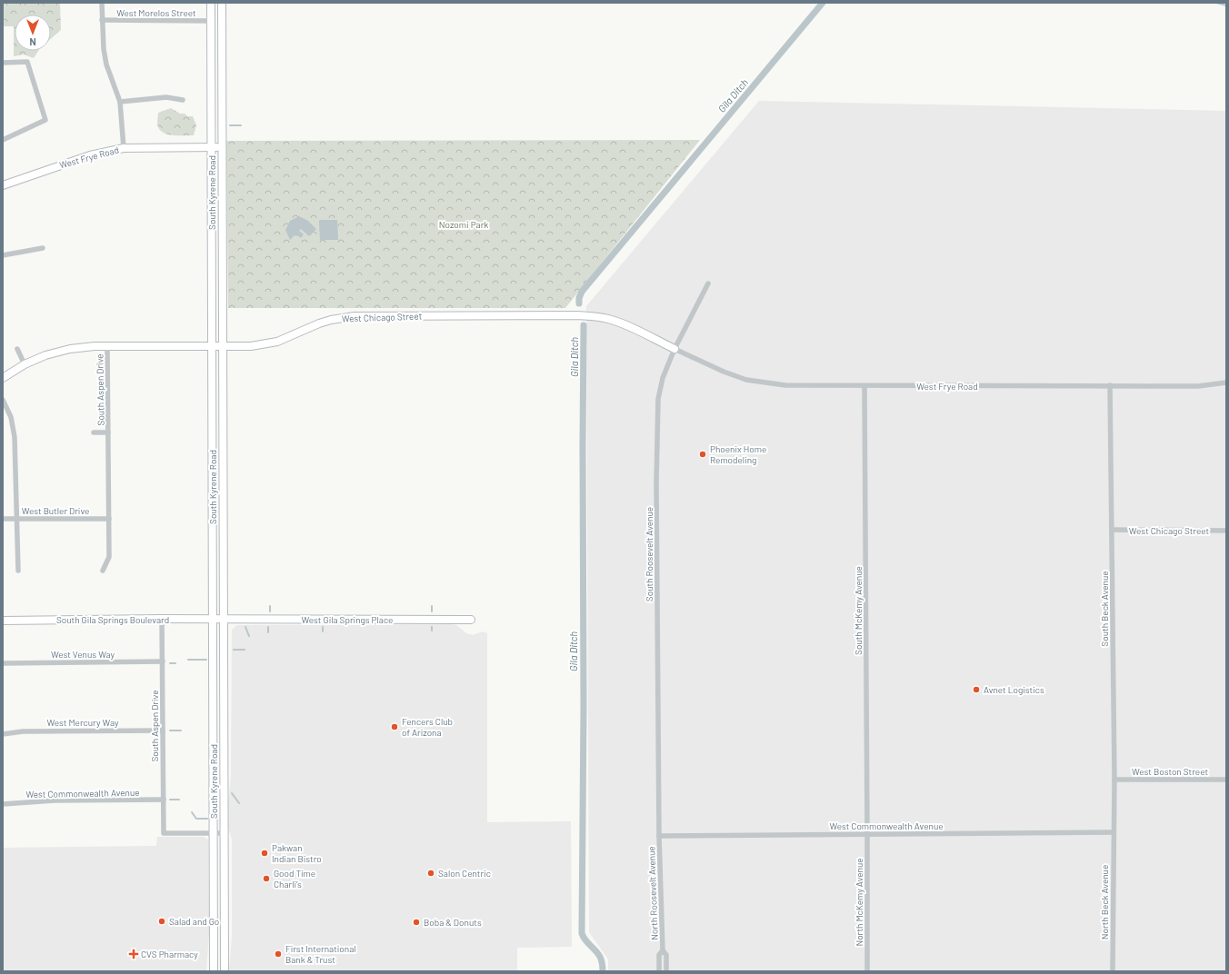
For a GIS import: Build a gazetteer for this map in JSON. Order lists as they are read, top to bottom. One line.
{"streets":{"main road":["West Frye Road","South Kyrene Road","West Chicago Street","South Gila Springs Boulevard","West Gila Springs Place"],"street":["West Morelos Street","South Aspen Drive","West Butler Drive","South Roosevelt Avenue","South Beck Avenue","South McKemy Avenue","West Venus Way","West Mercury Way","West Boston Street","West Commonwealth Avenue","North Roosevelt Avenue","North McKemy Avenue","North Beck Avenue"]},"crossings":[["West Morelos Street","South Kyrene Road"],["West Frye Road","South Kyrene Road"],["West Frye Road","West Chicago Street"],["West Frye Road","South Roosevelt Avenue"],["West Frye Road","South Beck Avenue"],["West Frye Road","South McKemy Avenue"],["South Kyrene Road","West Chicago Street"],["South Kyrene Road","South Aspen Drive"],["South Kyrene Road","South Gila Springs Boulevard"],["South Kyrene Road","West Gila Springs Place"],["West Chicago Street","South Aspen Drive"],["West Chicago Street","South Roosevelt Avenue"],["West Chicago Street","South Beck Avenue"],["South Aspen Drive","West Butler Drive"],["South Aspen Drive","South Gila Springs Boulevard"],["South Aspen Drive","West Venus Way"],["South Aspen Drive","West Mercury Way"],["South Aspen Drive","West Commonwealth Avenue"],["South Roosevelt Avenue","West Commonwealth Avenue"],["South Roosevelt Avenue","North Roosevelt Avenue"],["South Beck Avenue","West Boston Street"],["South Beck Avenue","West Commonwealth Avenue"],["South Beck Avenue","North Beck Avenue"],["South McKemy Avenue","West Commonwealth Avenue"],["South McKemy Avenue","North McKemy Avenue"],["South Gila Springs Boulevard","West Gila Springs Place"],["West Commonwealth Avenue","North Roosevelt Avenue"],["West Commonwealth Avenue","North McKemy Avenue"],["West Commonwealth Avenue","North Beck Avenue"]],"water":["Gila Ditch"],"parks":["Nozomi Park"],"places":{"other":["Phoenix Home Remodeling","Avnet Logistics","Fencers Club of Arizona","Pakwan Indian Bistro","Salon Centric","Good Time Charli’s","Salad and Go","Boba & Donuts","First International Bank & Trust"],"health":["CVS Pharmacy"]},"north":"bottom"}
